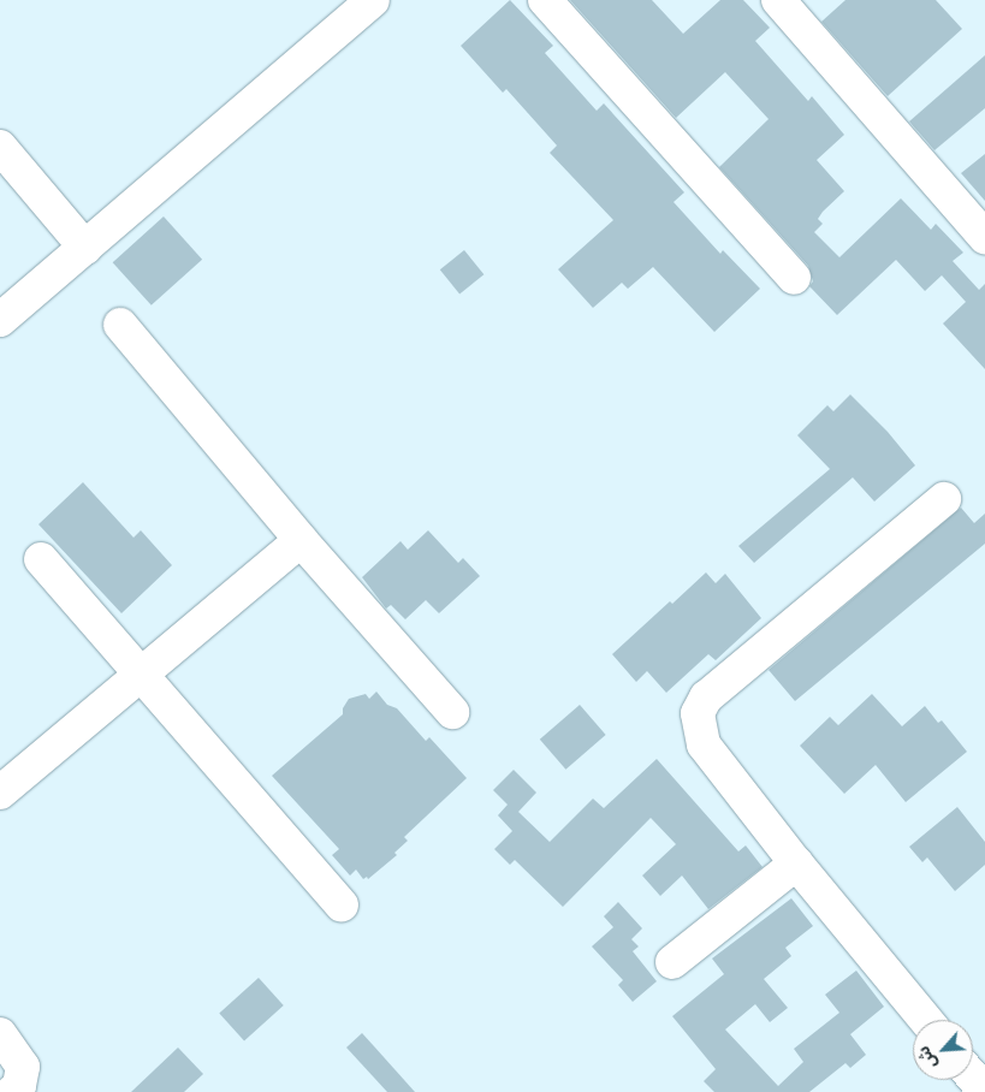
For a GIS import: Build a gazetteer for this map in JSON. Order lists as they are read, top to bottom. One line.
{"north":"bottom left"}
